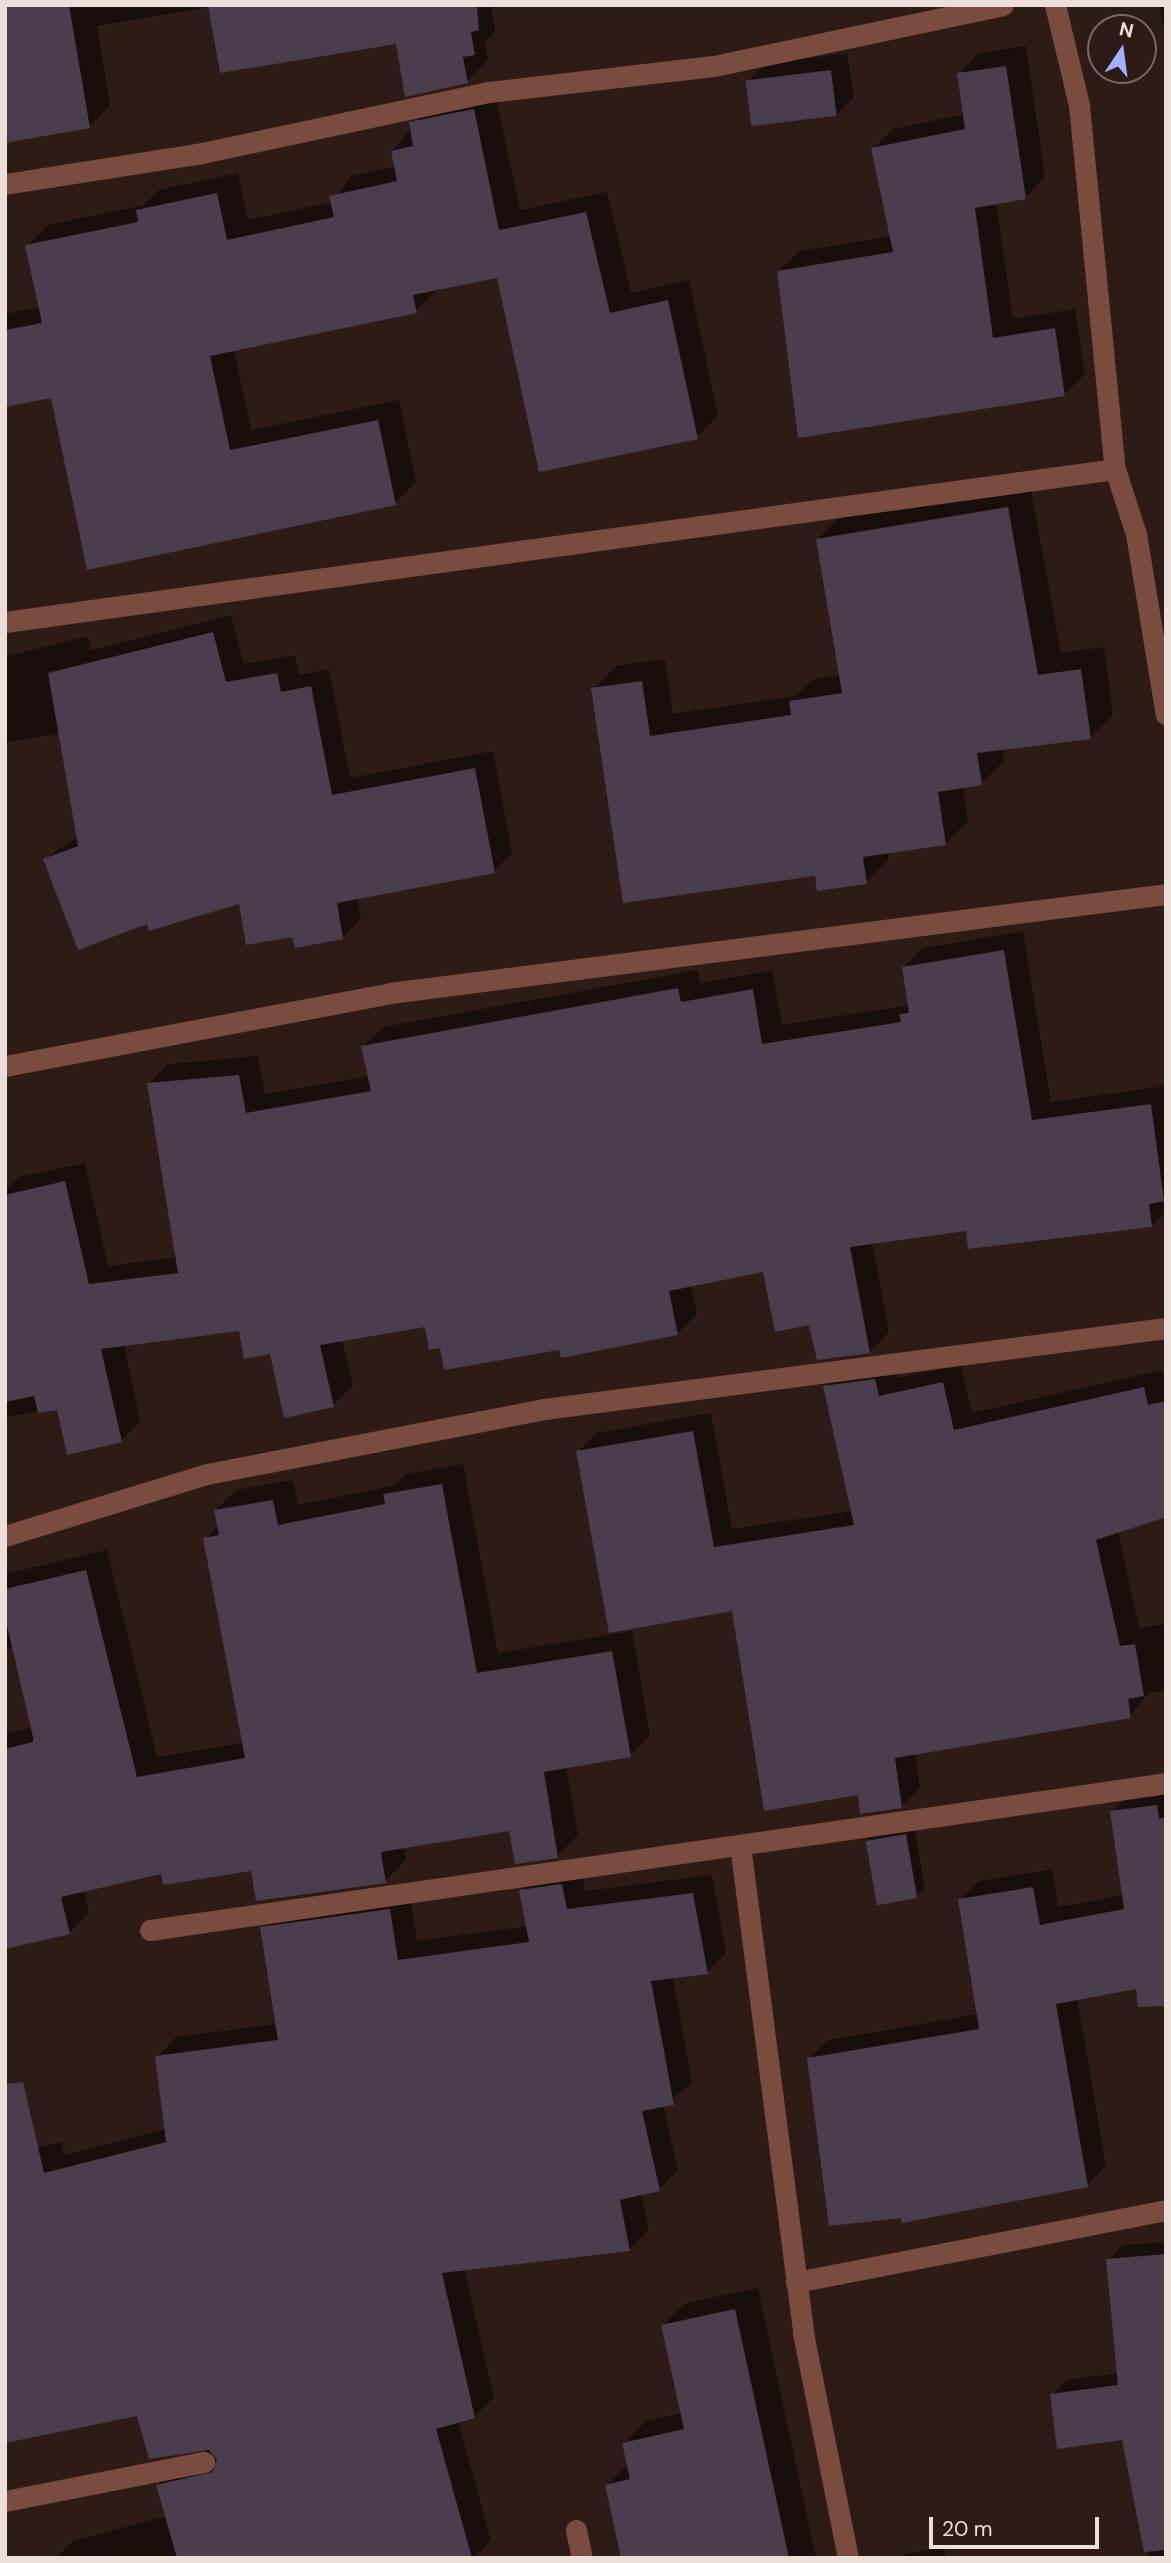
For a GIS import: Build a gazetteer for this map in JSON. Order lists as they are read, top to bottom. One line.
{"scale_bar":"20 m","north":"top"}
